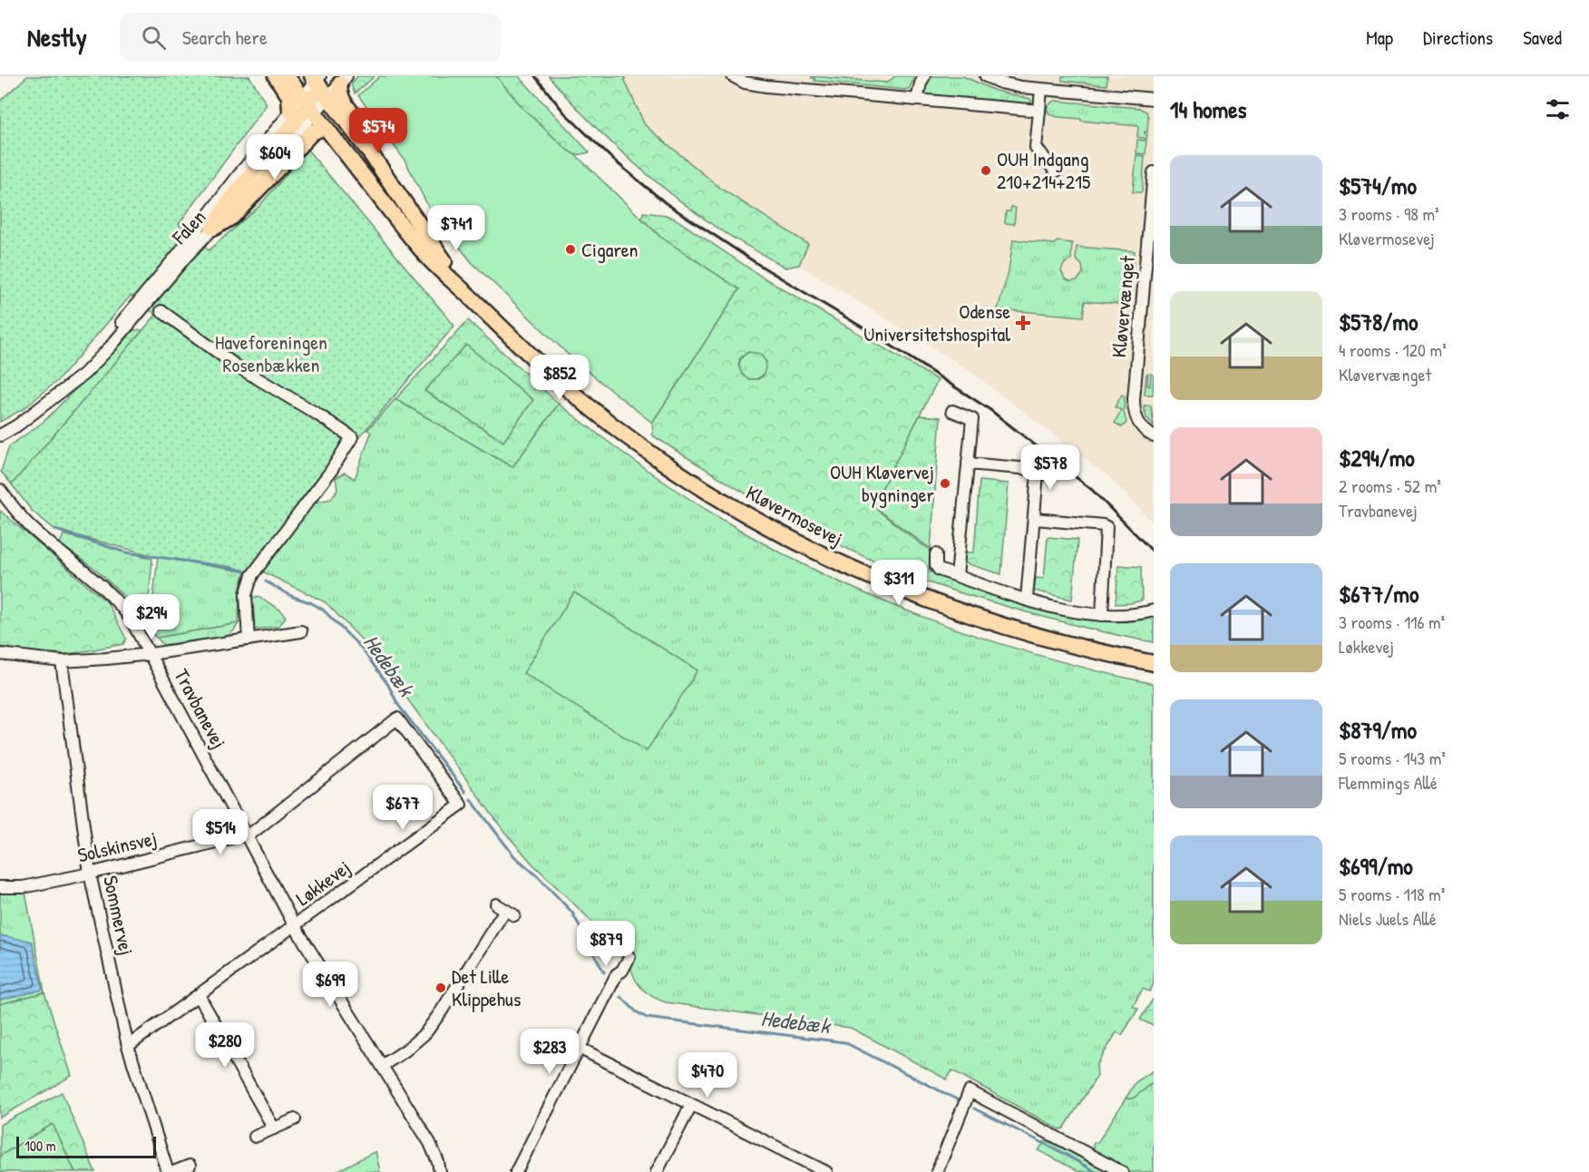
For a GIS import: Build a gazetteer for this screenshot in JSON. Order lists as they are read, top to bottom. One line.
{"streets":{"main road":["Kløvermosevej"],"street":["Falen","Kløvervænget","Travbanevej","Solskinsvej","Løkkevej","Sommervej"]},"crossings":[["Falen","Kløvermosevej"],["Travbanevej","Solskinsvej"],["Travbanevej","Løkkevej"],["Solskinsvej","Løkkevej"],["Solskinsvej","Sommervej"],["Løkkevej","Sommervej"]],"water":["Hedebæk"],"parks":["Haveforeningen Rosenbækken"],"places":{"other":["OUH Indgang 210+214+215","Cigaren","OUH Kløvervej bygninger","Det Lille Klippehus"],"health":["Odense Universitetshospital"]},"scale_bar":"100 m","page":{"header":"Nestly","search":"Search here","nav":["Map","Directions","Saved"],"heading":"14 homes","price":["$574","$604","$741","$852","$578","$311","$294","$677","$514","$879","$699","$280","$283","$470"],"list":[{"name":"$574/mo","note":"3 rooms · 98 m² · Kløvermosevej"},{"name":"$578/mo","note":"4 rooms · 120 m² · Kløvervænget"},{"name":"$294/mo","note":"2 rooms · 52 m² · Travbanevej"},{"name":"$677/mo","note":"3 rooms · 116 m² · Løkkevej"},{"name":"$879/mo","note":"5 rooms · 143 m² · Flemmings Allé"},{"name":"$699/mo","note":"5 rooms · 118 m² · Niels Juels Allé"}],"scale":"100 m"}}
